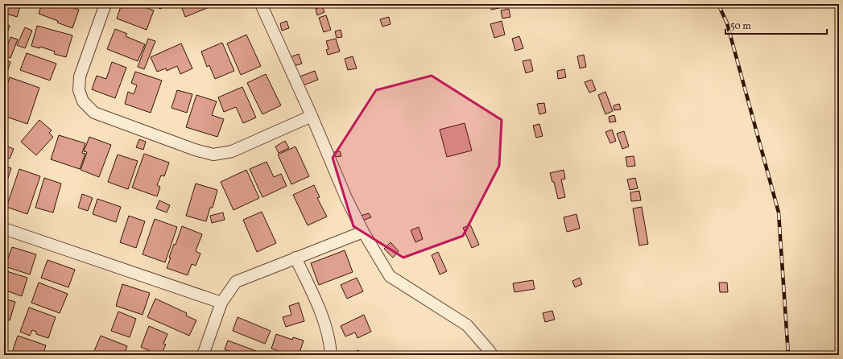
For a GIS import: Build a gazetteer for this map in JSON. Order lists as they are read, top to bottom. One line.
{"scale_bar":"50 m"}
